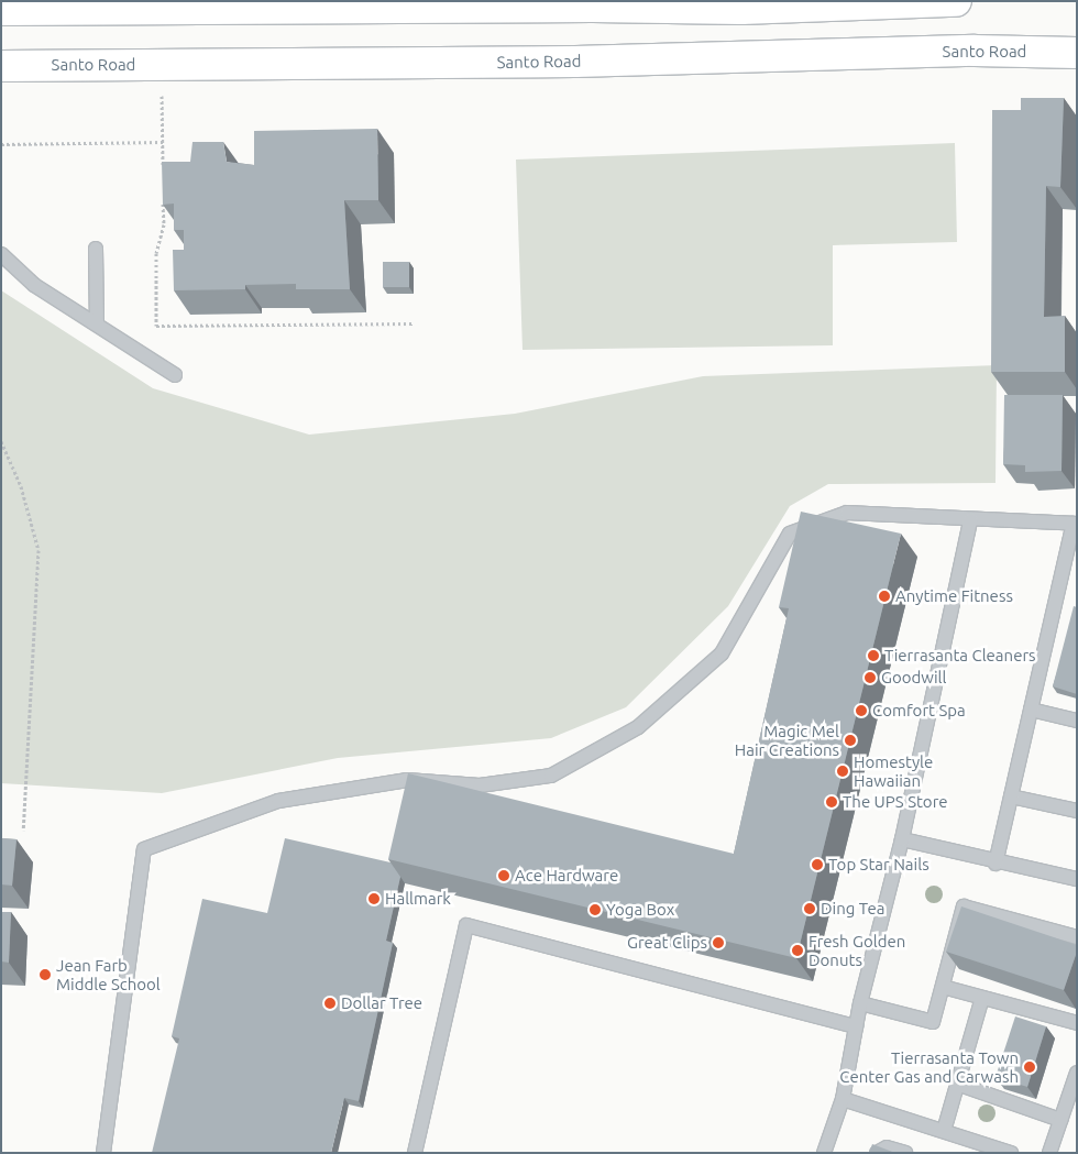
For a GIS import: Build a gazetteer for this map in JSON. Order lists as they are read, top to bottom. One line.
{"streets":{"main road":["Santo Road"]},"places":["Anytime Fitness","Tierrasanta Cleaners","Goodwill","Comfort Spa","Magic Mel Hair Creations","Homestyle Hawaiian","The UPS Store","Top Star Nails","Ace Hardware","Hallmark","Ding Tea","Yoga Box","Great Clips","Fresh Golden Donuts","Jean Farb Middle School","Dollar Tree","Tierrasanta Town Center Gas and Carwash"]}
